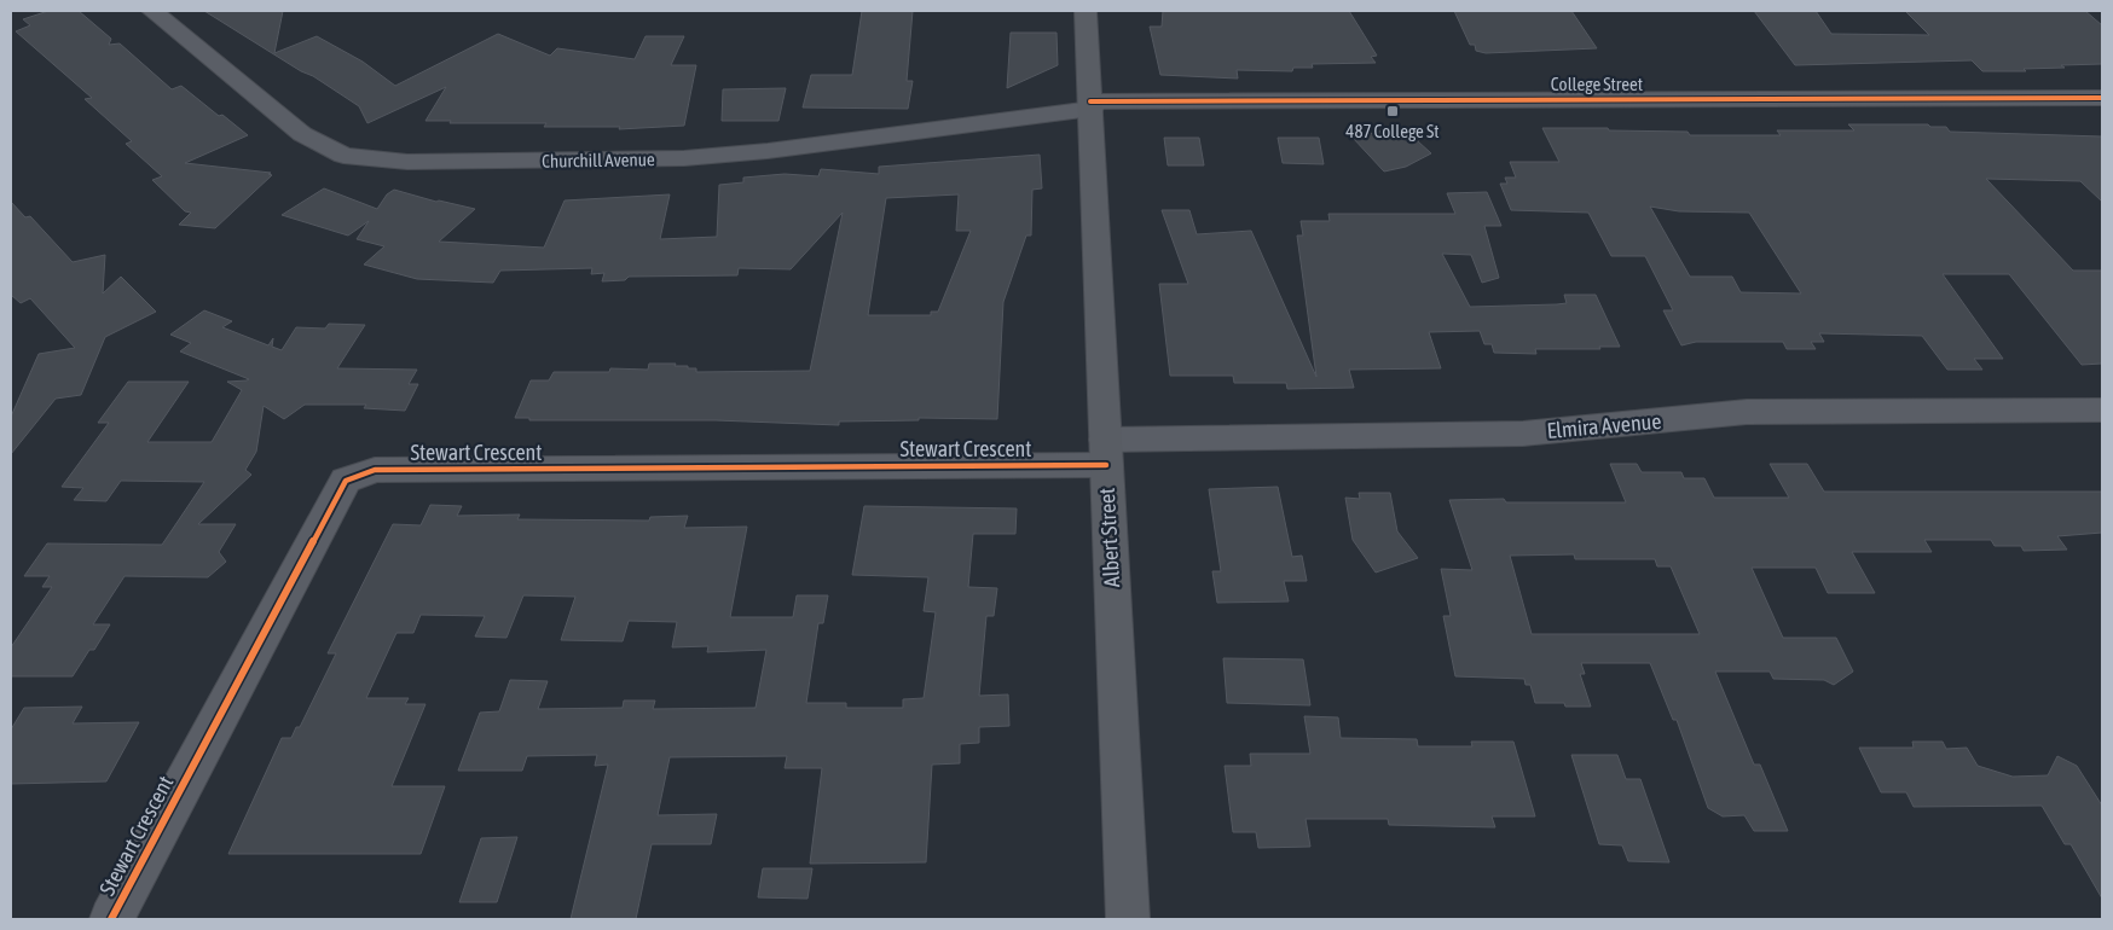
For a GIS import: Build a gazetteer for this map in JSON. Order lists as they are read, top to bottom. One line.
{"streets":{"main road":["Albert Street"],"street":["College Street","Churchill Avenue","Elmira Avenue","Stewart Crescent"]},"crossings":[["College Street","Churchill Avenue"],["College Street","Albert Street"],["Churchill Avenue","Albert Street"],["Elmira Avenue","Stewart Crescent"],["Elmira Avenue","Albert Street"],["Stewart Crescent","Albert Street"]],"places":{"transit":["487 College St"]}}
